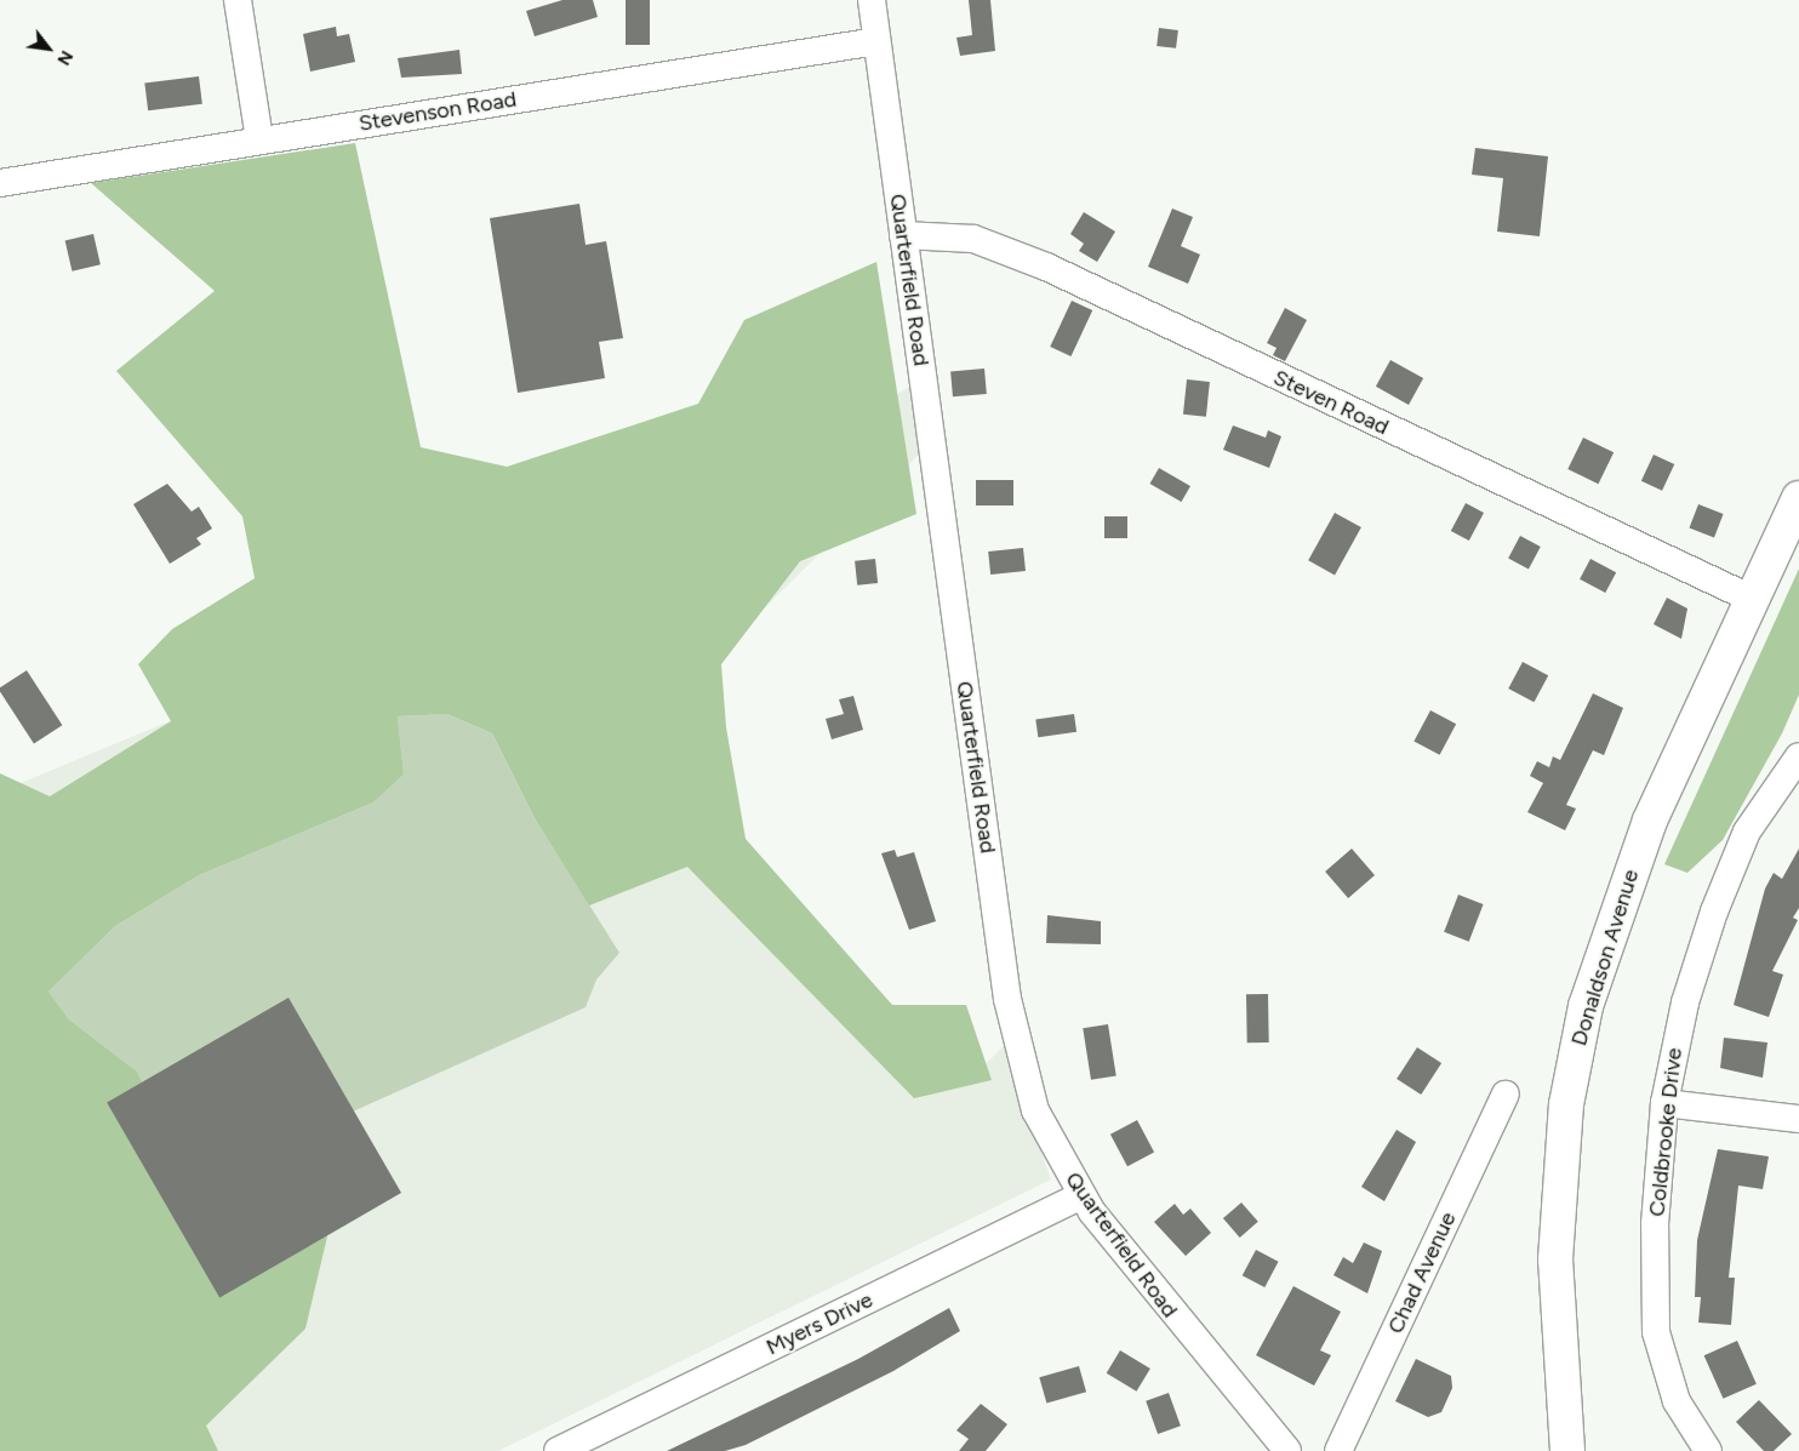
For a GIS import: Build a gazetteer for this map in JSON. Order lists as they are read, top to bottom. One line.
{"streets":{"main road":["Donaldson Avenue"],"street":["Stevenson Road","Quarterfield Road","Steven Road","Coldbrooke Drive","Chad Avenue","Myers Drive"]},"crossings":[["Stevenson Road","Quarterfield Road"],["Quarterfield Road","Steven Road"],["Quarterfield Road","Myers Drive"],["Steven Road","Donaldson Avenue"]],"north":"bottom right"}
